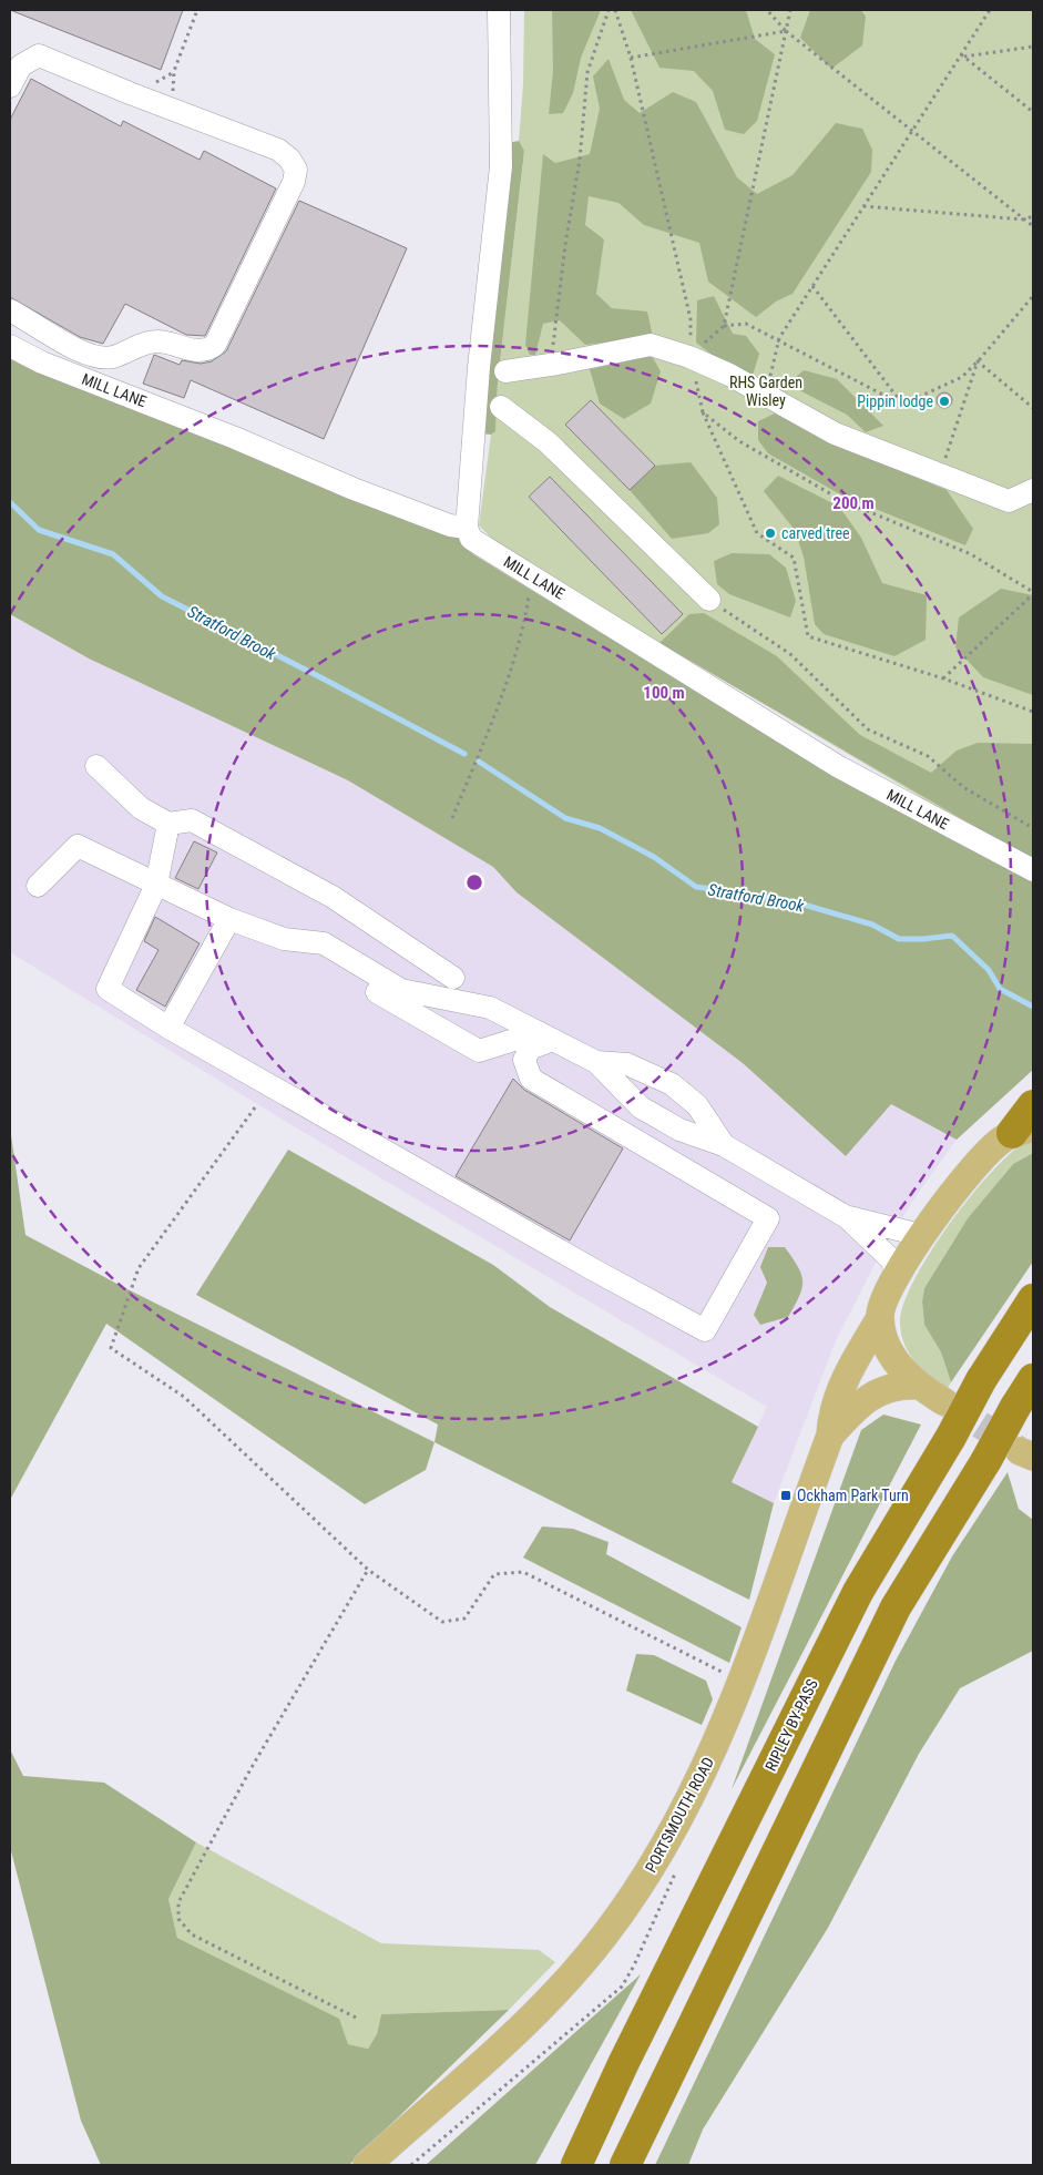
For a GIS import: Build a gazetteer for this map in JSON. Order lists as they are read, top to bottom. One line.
{"streets":{"highway":["RIPLEY BY-PASS"],"main road":["PORTSMOUTH ROAD"],"street":["MILL LANE"]},"water":["Stratford Brook"],"parks":["RHS Garden Wisley"],"places":{"other":["Pippin lodge","carved tree"],"transit":["Ockham Park Turn"]},"rings":["200 m","100 m"]}
